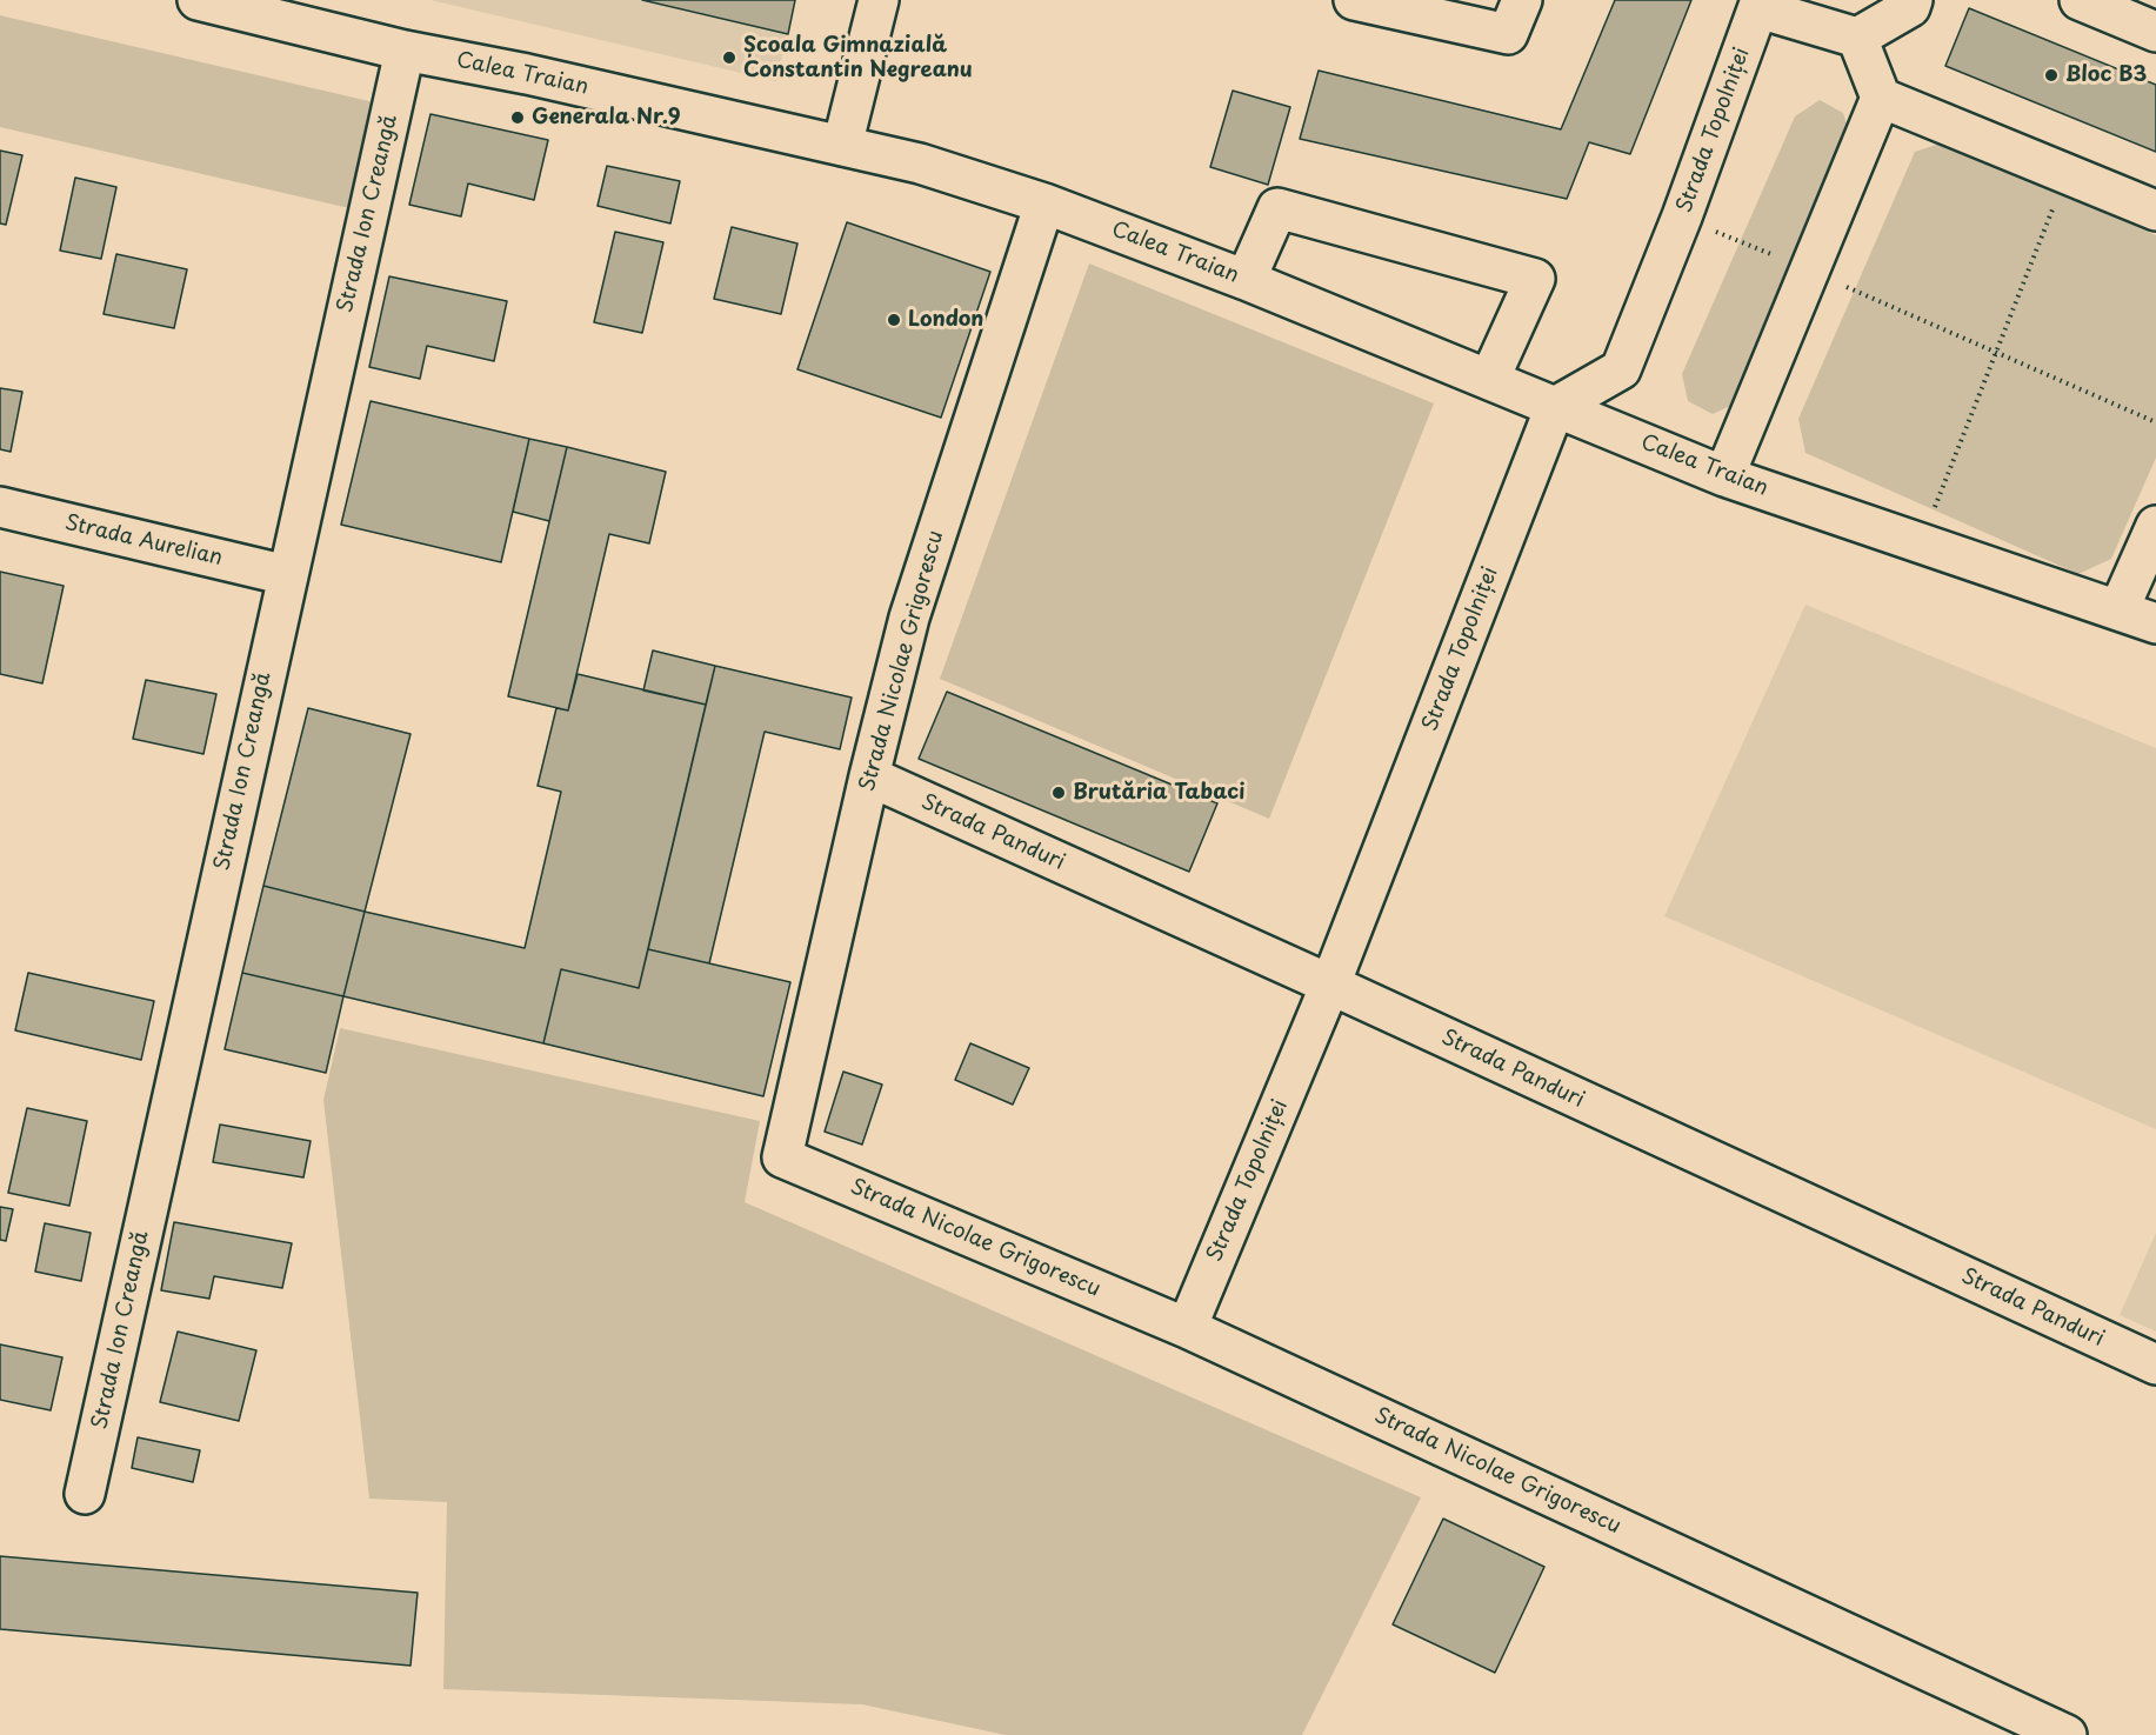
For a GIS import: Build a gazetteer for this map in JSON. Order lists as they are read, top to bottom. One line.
{"streets":{"street":["Calea Traian","Strada Topolniței","Strada Ion Creangă","Strada Aurelian","Strada Nicolae Grigorescu","Strada Panduri"]},"crossings":[["Calea Traian","Strada Topolniței"],["Calea Traian","Strada Ion Creangă"],["Calea Traian","Strada Nicolae Grigorescu"],["Strada Topolniței","Strada Nicolae Grigorescu"],["Strada Topolniței","Strada Panduri"],["Strada Ion Creangă","Strada Aurelian"],["Strada Nicolae Grigorescu","Strada Panduri"]],"places":["Școala Gimnazială Constantin Negreanu","Bloc B3","Generala Nr.9","London","Brutăria Tabaci"]}
